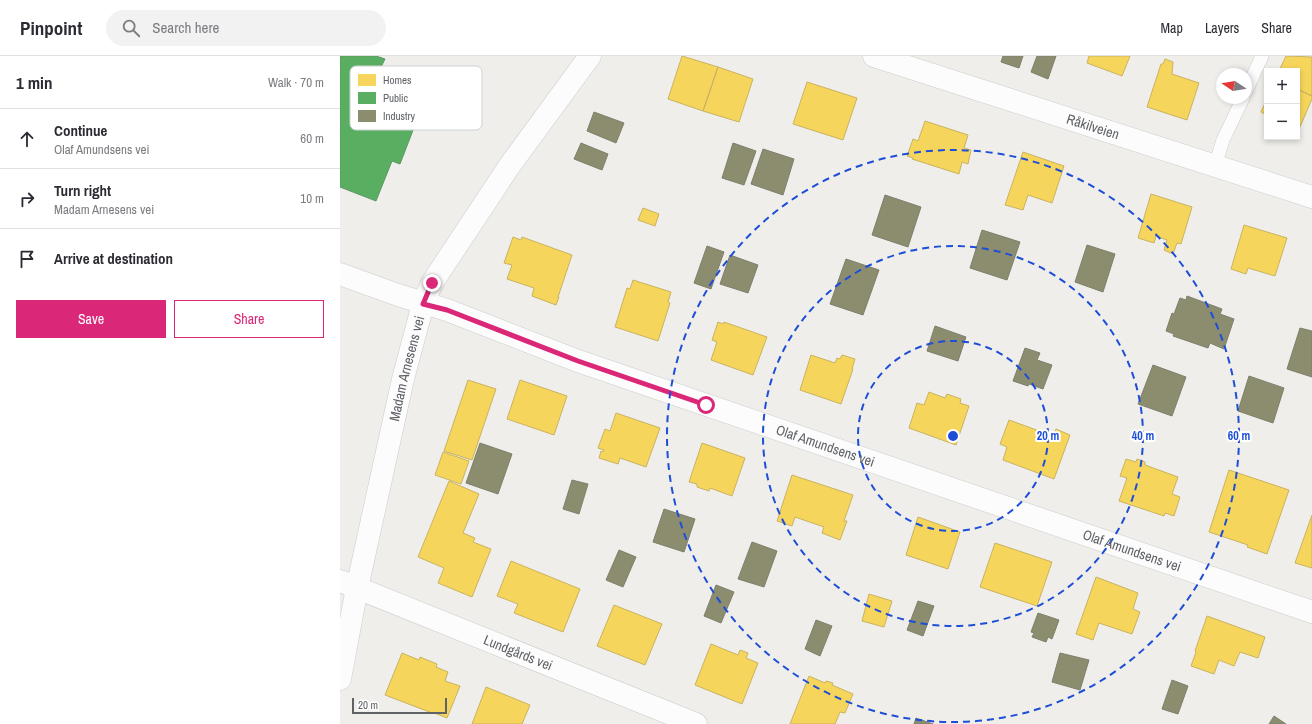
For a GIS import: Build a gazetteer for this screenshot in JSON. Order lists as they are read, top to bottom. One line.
{"streets":{"street":["Råkilveien","Madam Arnesens vei","Olaf Amundsens vei","Lundgårds vei"]},"crossings":[["Madam Arnesens vei","Olaf Amundsens vei"],["Madam Arnesens vei","Lundgårds vei"]],"legend":["Homes","Public","Industry"],"scale_bar":"20 m","north":"left","page":{"header":"Pinpoint","search":"Search here","nav":["Map","Layers","Share"],"heading":["1 min","Walk · 70 m"],"map_buttons":["+","−"],"list":[["Continue","Olaf Amundsens vei","60 m"],["Turn right","Madam Arnesens vei","10 m"],"Arrive at destination"],"buttons":["Save","Share"],"scale":"20 m"},"rings":["20 m","40 m","60 m"]}
